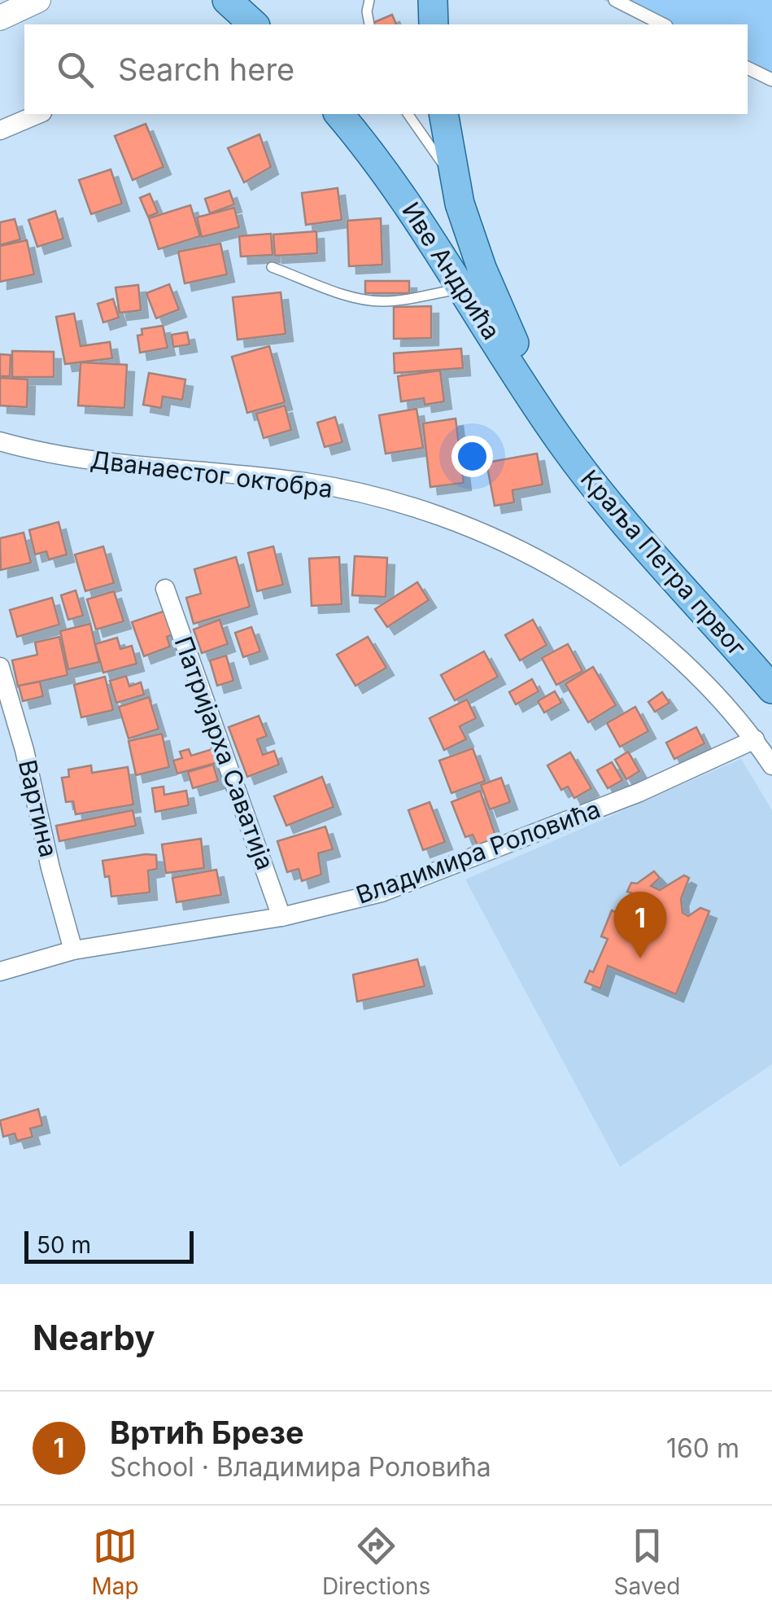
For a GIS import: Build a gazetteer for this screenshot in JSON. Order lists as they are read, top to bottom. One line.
{"streets":{"main road":["Иве Андрића","Краља Петра првог"],"street":["Дванаестог октобра","Патријарха Саватија","Вартина","Владимира Роловића"]},"crossings":[["Иве Андрића","Краља Петра првог"],["Дванаестог октобра","Владимира Роловића"],["Патријарха Саватија","Владимира Роловића"],["Вартина","Владимира Роловића"]],"scale_bar":"50 m","page":{"search":"Search here","pins":"1","scale":"50 m","heading":"Nearby","list":[{"mark":"1","name":"Вртић Брезе","note":"School · Владимира Роловића","value":"160 m"}],"nav":["Map","Directions","Saved"]}}
